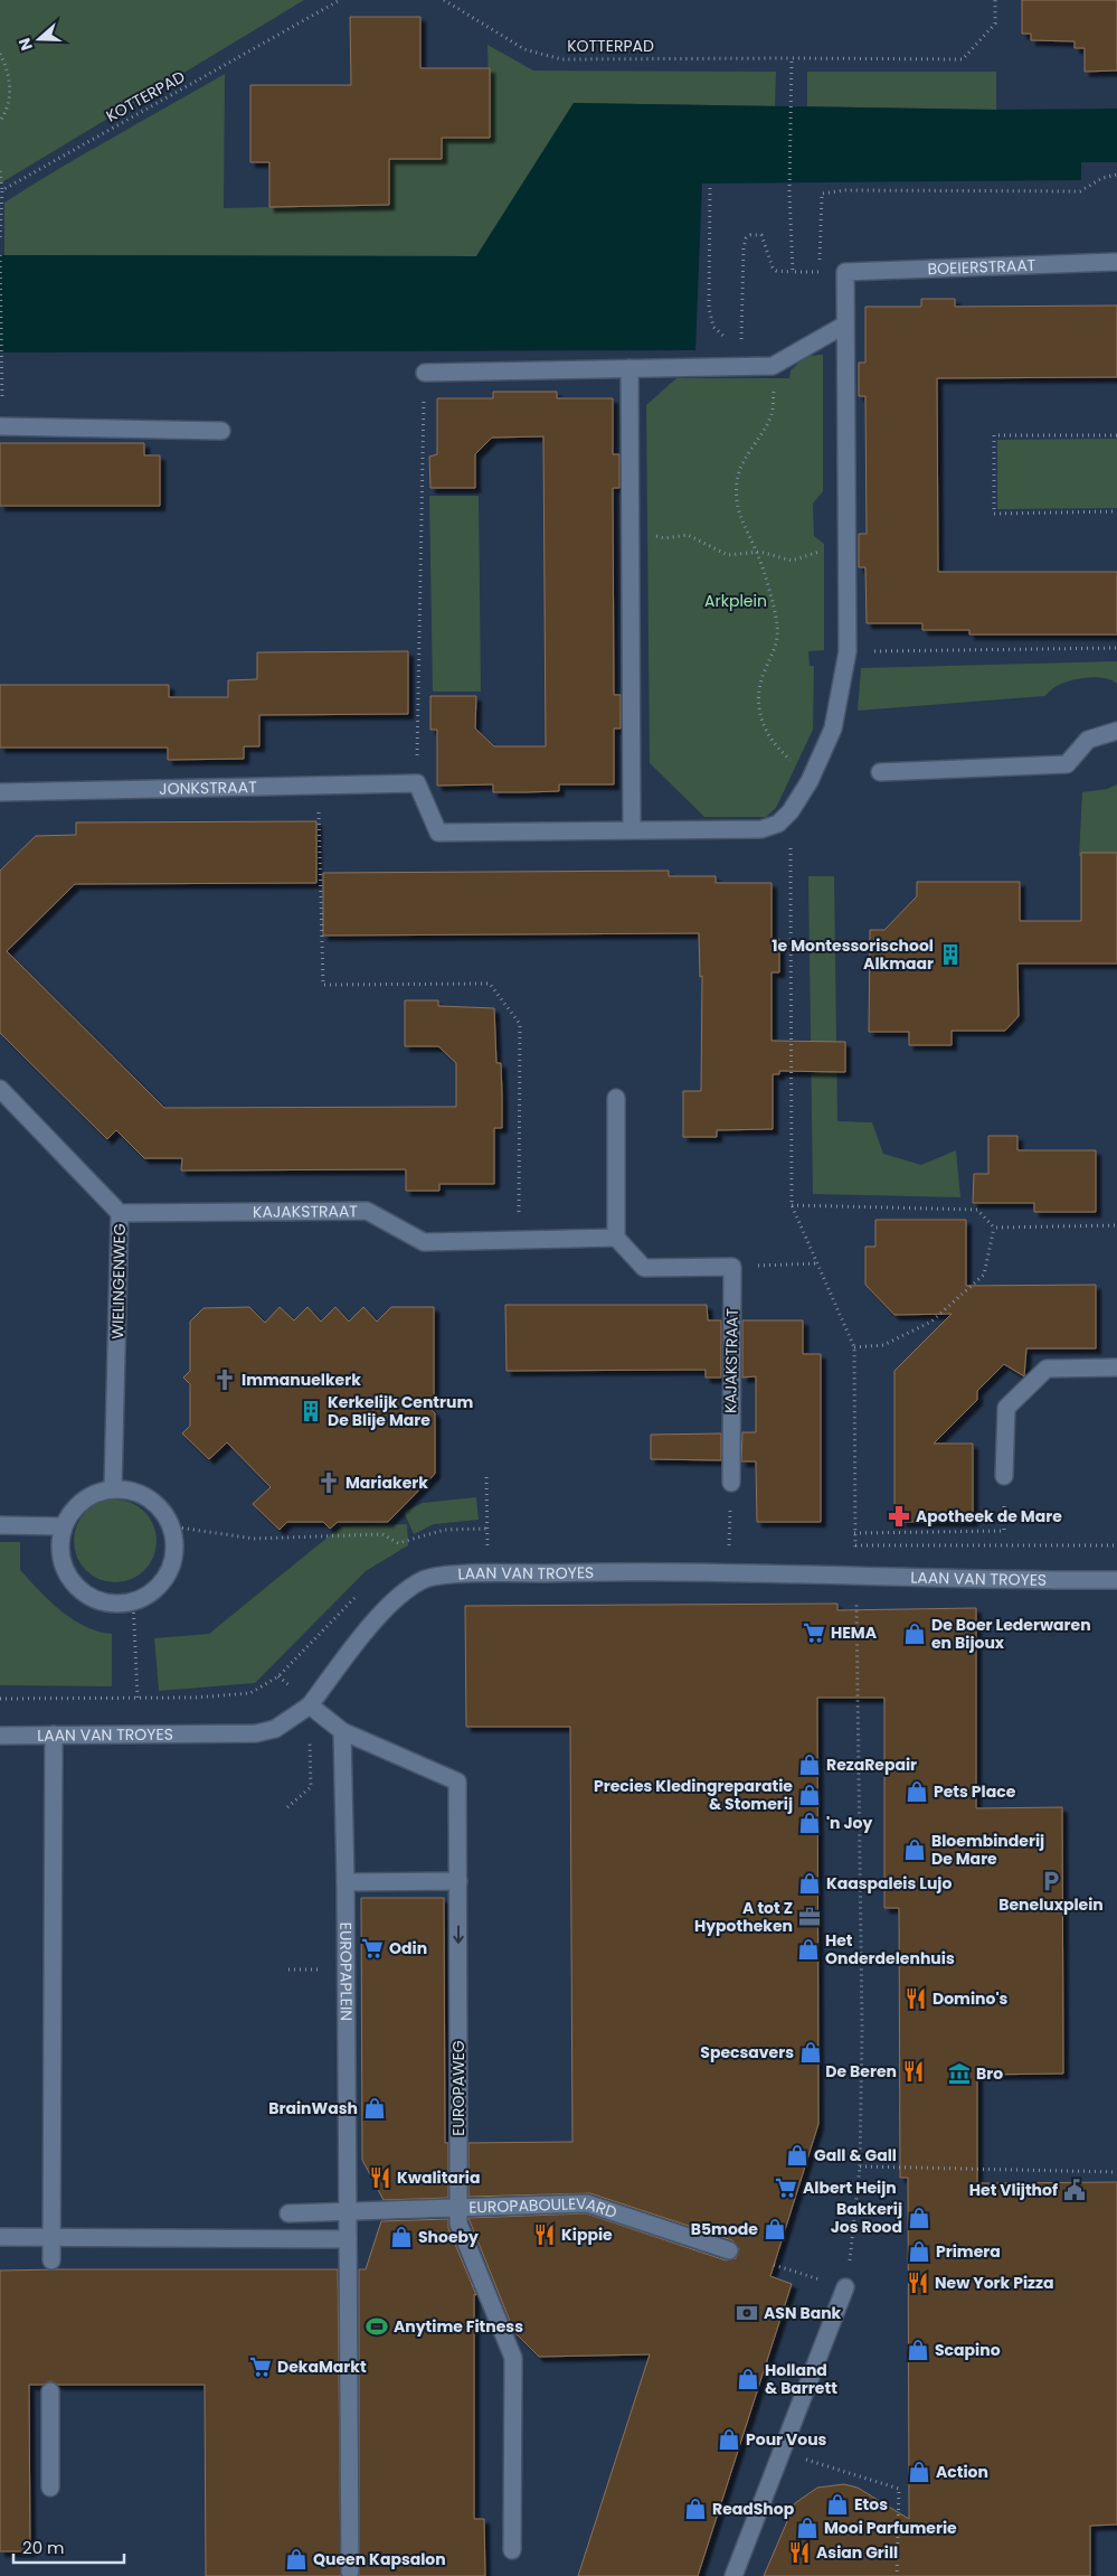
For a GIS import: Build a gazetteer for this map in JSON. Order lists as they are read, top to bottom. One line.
{"streets":{"street":["BOEIERSTRAAT","JONKSTRAAT","KAJAKSTRAAT","WIELINGENWEG","LAAN VAN TROYES","EUROPAPLEIN","EUROPAWEG","EUROPABOULEVARD"],"path":["KOTTERPAD"]},"crossings":[["KAJAKSTRAAT","WIELINGENWEG"],["LAAN VAN TROYES","EUROPAWEG"],["EUROPAPLEIN","EUROPAWEG"],["EUROPAPLEIN","EUROPABOULEVARD"],["EUROPAWEG","EUROPABOULEVARD"]],"parks":["Arkplein"],"places":{"building":["1e Montessorischool Alkmaar","Kerkelijk Centrum De Blije Mare"],"church":["Immanuelkerk","Mariakerk"],"pharmacy":["Apotheek de Mare"],"supermarket":["HEMA","Odin","Albert Heijn","DekaMarkt"],"shop":["De Boer Lederwaren en Bijoux","RezaRepair","Pets Place","Precies Kledingreparatie & Stomerij","'n Joy","Bloembinderij De Mare","Kaaspaleis Lujo","Het Onderdelenhuis","Specsavers","BrainWash","Gall & Gall","Bakkerij Jos Rood","B5mode","Shoeby","Primera","Scapino","Holland & Barrett","Pour Vous","Action","Etos","ReadShop","Mooi Parfumerie","Queen Kapsalon"],"parking":["Beneluxplein"],"office":["A tot Z Hypotheken"],"restaurant":["Domino's","De Beren","Kwalitaria","Kippie","New York Pizza","Asian Grill"],"museum":["Bro"],"public building":["Het Vlijthof"],"bank":["ASN Bank"],"sports":["Anytime Fitness"]},"scale_bar":"20 m","north":"left"}
